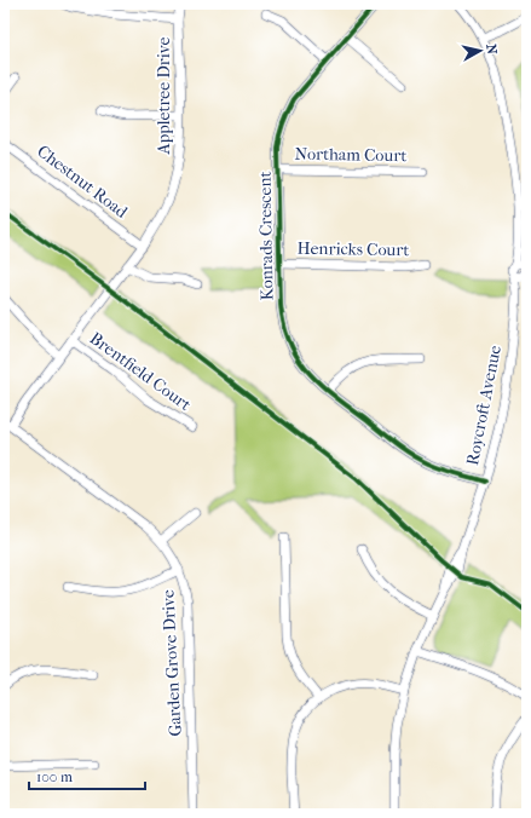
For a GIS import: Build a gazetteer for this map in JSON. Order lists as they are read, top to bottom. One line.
{"streets":{"street":["Appletree Drive","Northam Court","Chestnut Road","Konrads Crescent","Henricks Court","Brentfield Court","Roycroft Avenue","Garden Grove Drive"]},"crossings":[["Appletree Drive","Chestnut Road"],["Appletree Drive","Brentfield Court"],["Appletree Drive","Garden Grove Drive"],["Northam Court","Konrads Crescent"],["Konrads Crescent","Henricks Court"],["Konrads Crescent","Roycroft Avenue"]],"scale_bar":"100 m","north":"right"}
